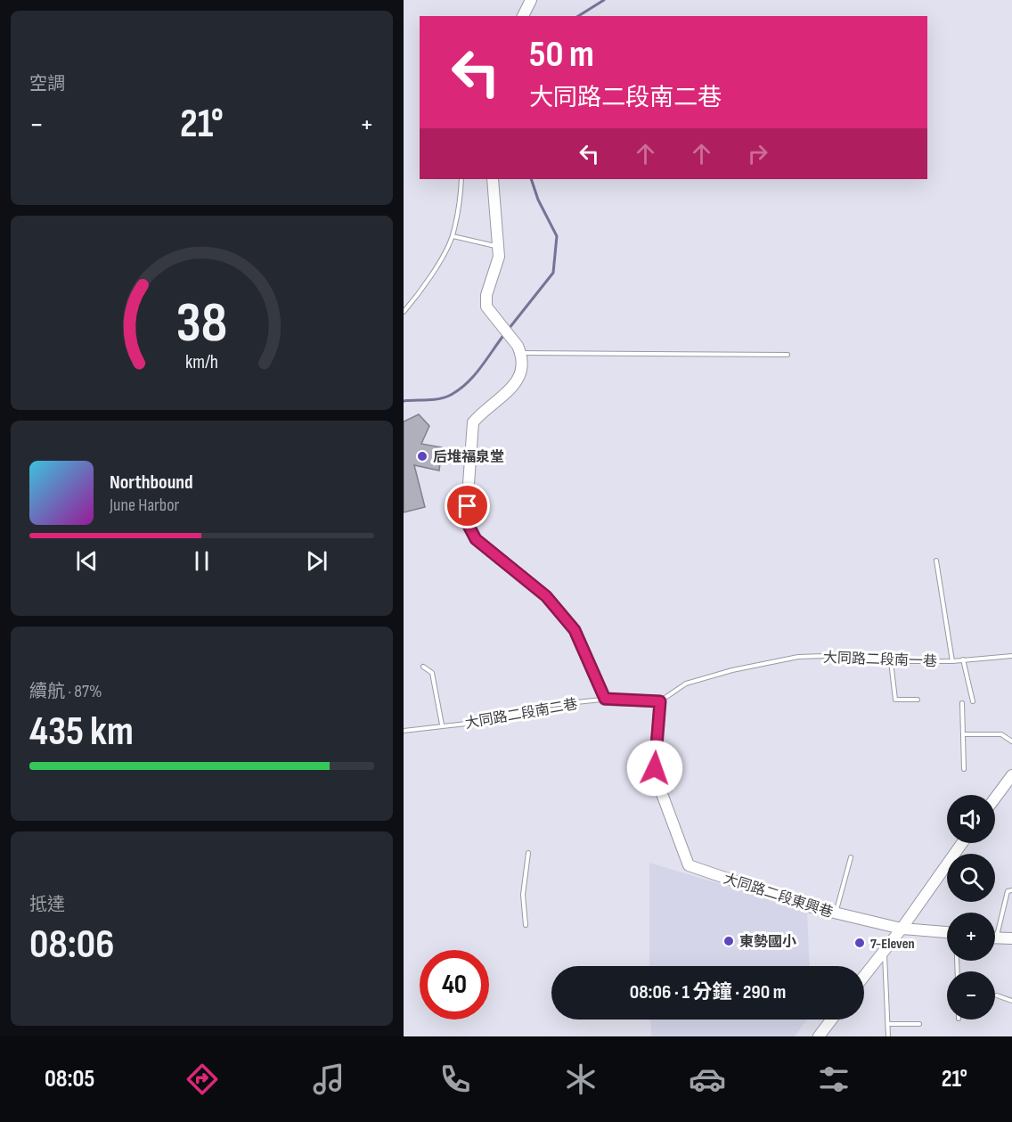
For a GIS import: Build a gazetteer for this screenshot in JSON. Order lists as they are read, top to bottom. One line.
{"streets":{"street":["大同路二段南二巷","大同路二段東興巷"],"lane":["大同路二段南一巷"]},"crossings":[["大同路二段南一巷","大同路二段南二巷"],["大同路二段南一巷","大同路二段東興巷"],["大同路二段南二巷","大同路二段東興巷"]],"places":["后堆福泉堂","東勢國小","7-Eleven"],"page":{"tile":["空調",["續航 · 87%","435 km"],["抵達","08:06"]],"turn":["50 m","大同路二段南二巷"],"heat":["−","21°","+"],"song":["Northbound","June Harbor"],"map_buttons":["+","−"],"limit":"40","trip":"08:06 · 1 分鐘 · 290 m","tabs":["08:05","21°"],"gauge":["38","km/h"]}}
